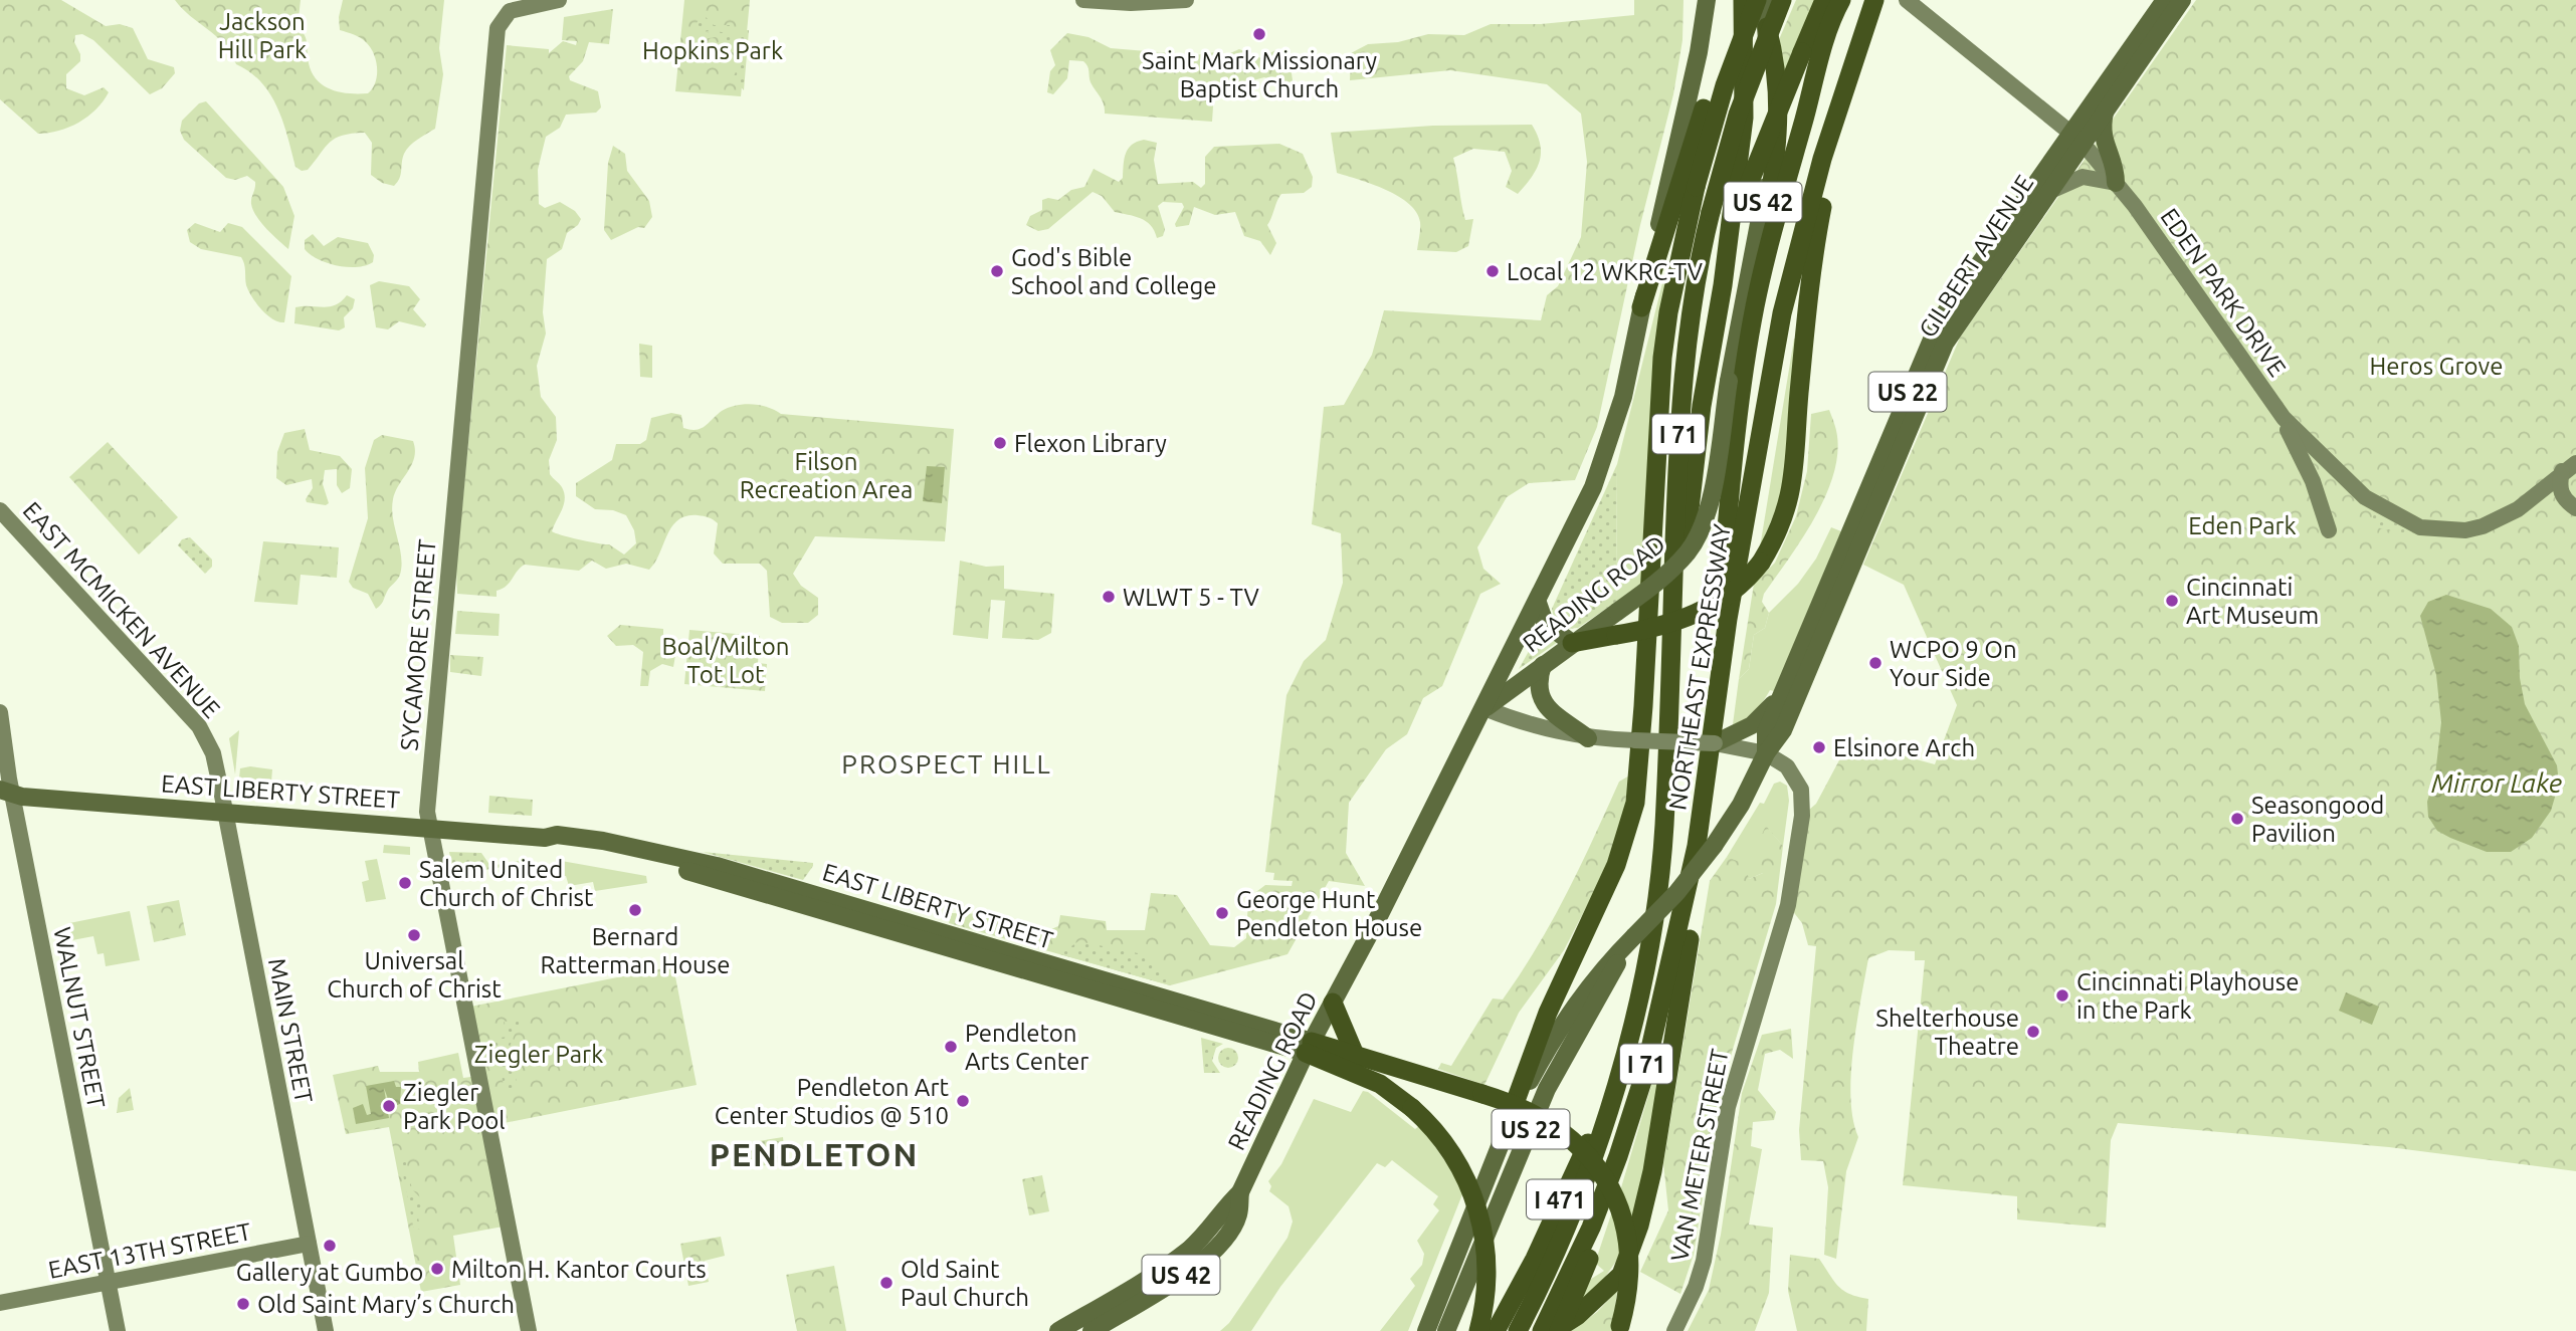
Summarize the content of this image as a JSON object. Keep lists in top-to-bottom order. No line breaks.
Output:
{"streets":{"highway":["I 71","NORTHEAST EXPRESSWAY","I 471"],"main road":["US 42","GILBERT AVENUE","US 22","READING ROAD","EAST LIBERTY STREET"],"street":["EDEN PARK DRIVE","EAST MCMICKEN AVENUE","SYCAMORE STREET","WALNUT STREET","MAIN STREET","VAN METER STREET","EAST 13TH STREET"]},"crossings":[["GILBERT AVENUE","EDEN PARK DRIVE"],["GILBERT AVENUE","NORTHEAST EXPRESSWAY"],["GILBERT AVENUE","VAN METER STREET"],["READING ROAD","EAST LIBERTY STREET"],["EAST MCMICKEN AVENUE","MAIN STREET"],["SYCAMORE STREET","EAST LIBERTY STREET"],["NORTHEAST EXPRESSWAY","I 471"],["EAST LIBERTY STREET","WALNUT STREET"],["EAST LIBERTY STREET","MAIN STREET"],["WALNUT STREET","EAST 13TH STREET"],["MAIN STREET","EAST 13TH STREET"]],"districts":["PROSPECT HILL","PENDLETON"],"water":["Mirror Lake"],"parks":["Jackson Hill Park","Hopkins Park","Heros Grove","Filson Recreation Area","Eden Park","Boal/Milton Tot Lot","Ziegler Park"],"places":["Saint Mark Missionary Baptist Church","God's Bible School and College","Local 12 WKRC-TV","Flexon Library","WLWT 5 - TV","Cincinnati Art Museum","WCPO 9 On Your Side","Elsinore Arch","Seasongood Pavilion","Salem United Church of Christ","Bernard Ratterman House","George Hunt Pendleton House","Universal Church of Christ","Cincinnati Playhouse in the Park","Shelterhouse Theatre","Pendleton Arts Center","Pendleton Art Center Studios @ 510","Ziegler Park Pool","Gallery at Gumbo","Milton H. Kantor Courts","Old Saint Paul Church","Old Saint Mary’s Church"]}
